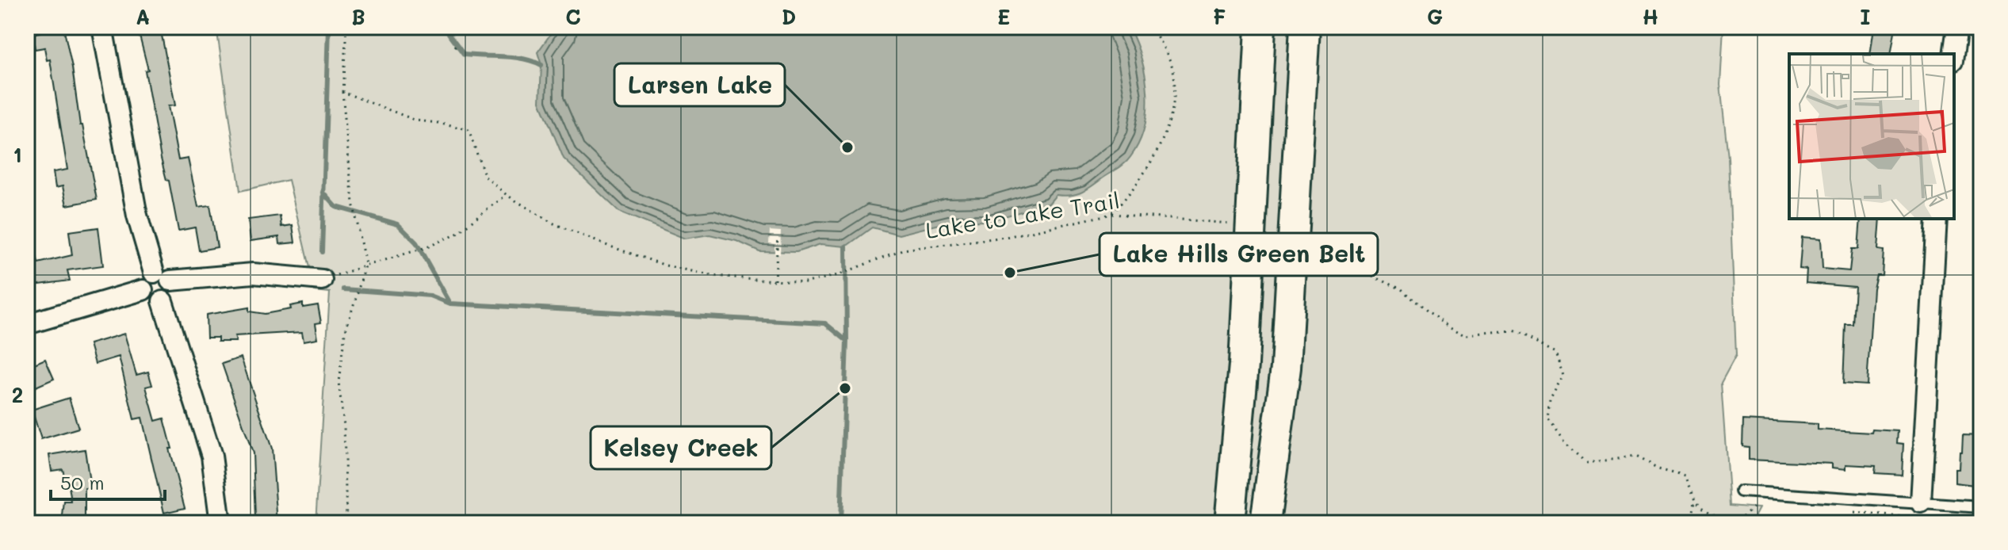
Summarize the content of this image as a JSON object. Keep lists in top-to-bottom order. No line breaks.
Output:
{"streets":{"path":["Lake to Lake Trail"]},"places":["Larsen Lake","Lake Hills Green Belt","Kelsey Creek"],"scale_bar":"50 m","grid":{"columns":["A","B","C","D","E","F","G","H","I"],"rows":["1","2"]}}
